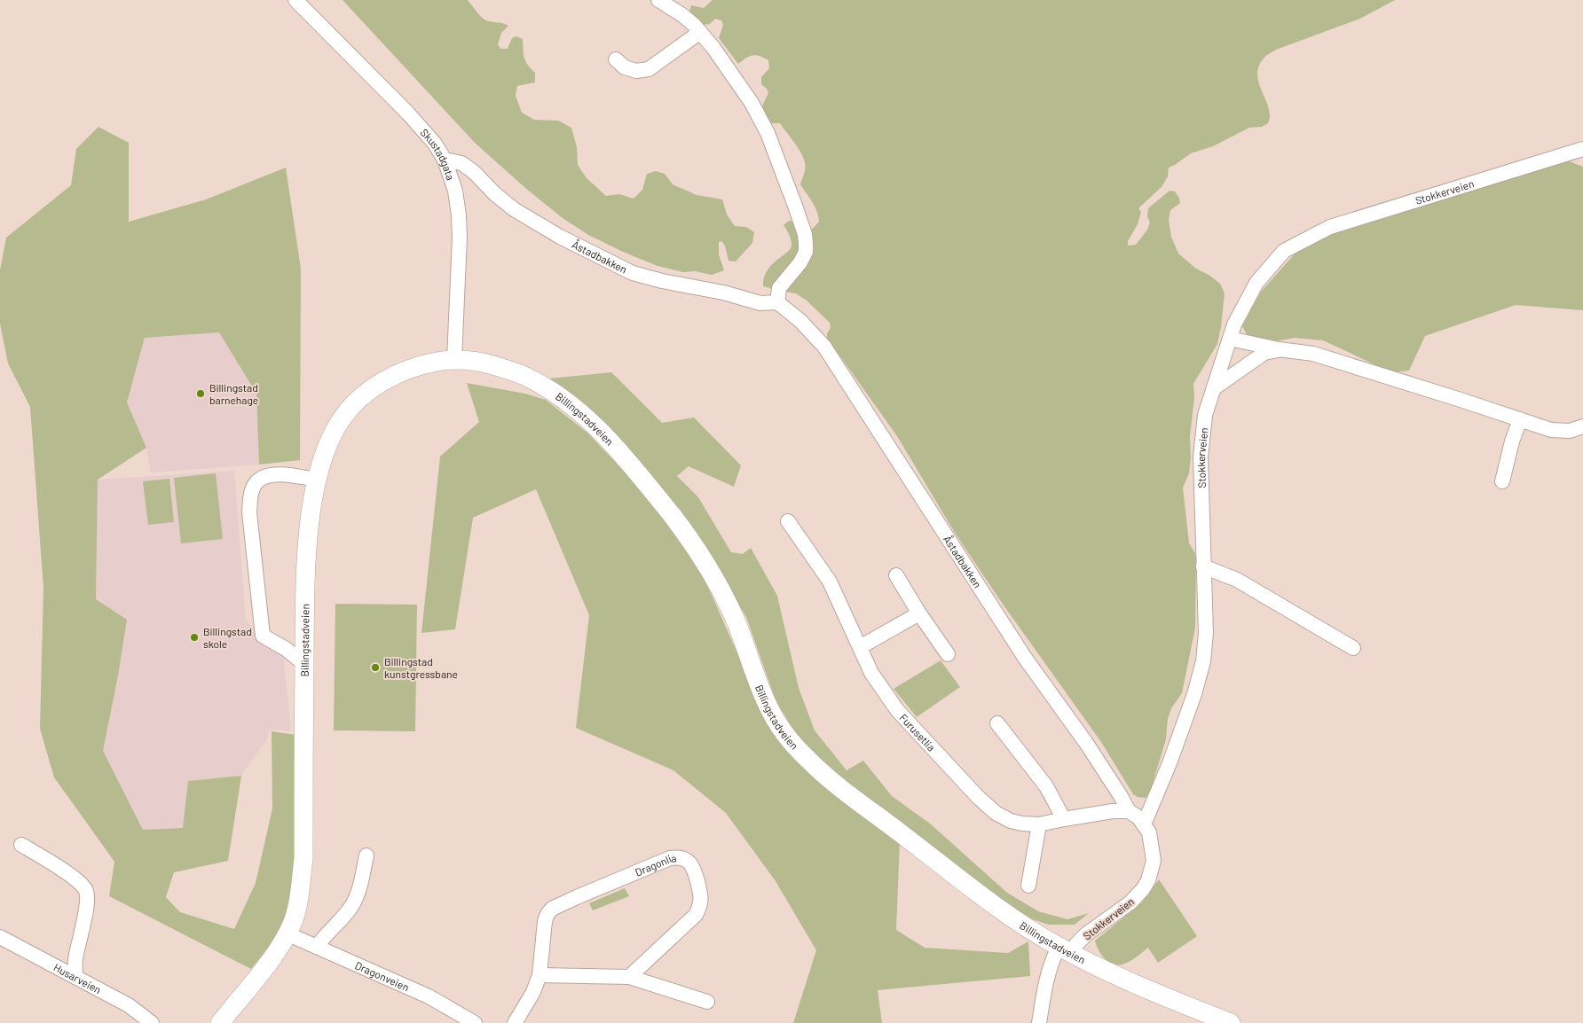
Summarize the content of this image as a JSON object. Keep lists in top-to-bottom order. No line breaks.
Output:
{"streets":{"main road":["Billingstadveien"],"street":["Skustadgata","Stokkerveien","Åstadbakken","Furusetlia","Dragonlia","Dragonveien","Husarveien"]},"crossings":[["Skustadgata","Åstadbakken"],["Skustadgata","Billingstadveien"],["Stokkerveien","Åstadbakken"],["Stokkerveien","Billingstadveien"],["Åstadbakken","Furusetlia"],["Billingstadveien","Dragonveien"]],"places":["Billingstad barnehage","Billingstad skole","Billingstad kunstgressbane"]}
